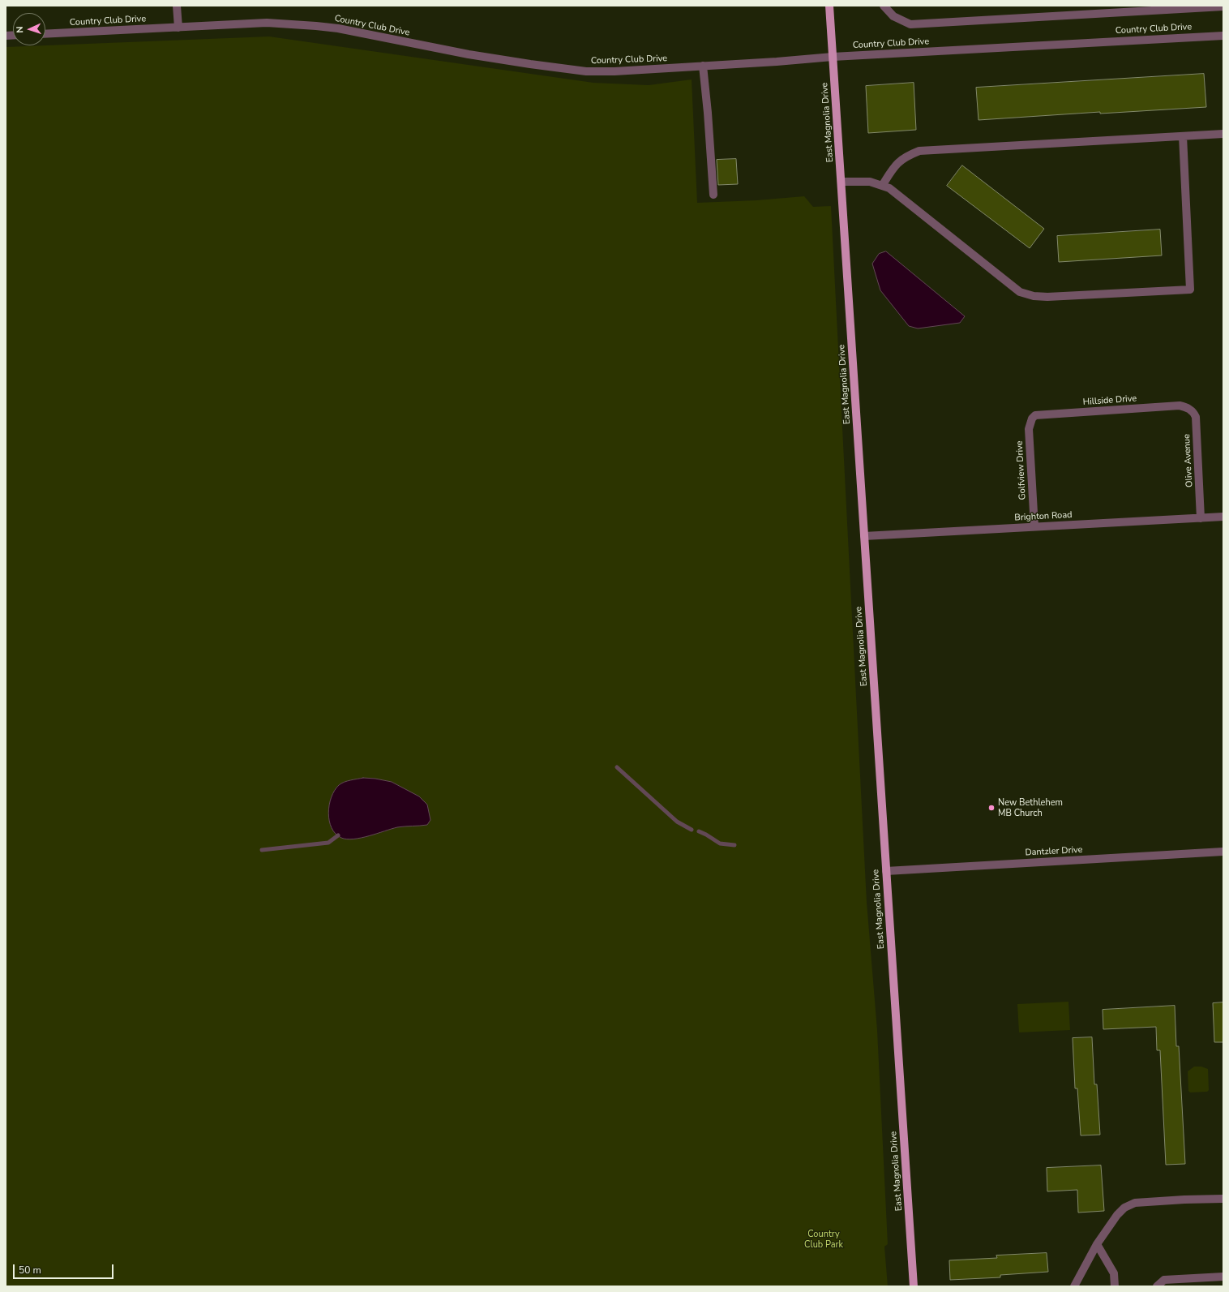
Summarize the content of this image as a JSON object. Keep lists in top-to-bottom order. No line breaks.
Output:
{"streets":{"main road":["East Magnolia Drive"],"street":["Country Club Drive","Hillside Drive","Olive Avenue","Golfview Drive","Brighton Road","Dantzler Drive"]},"crossings":[["Country Club Drive","East Magnolia Drive"],["East Magnolia Drive","Brighton Road"],["East Magnolia Drive","Dantzler Drive"],["Hillside Drive","Olive Avenue"],["Hillside Drive","Golfview Drive"],["Olive Avenue","Brighton Road"],["Golfview Drive","Brighton Road"]],"parks":["Country Club Park"],"places":["New Bethlehem MB Church"],"scale_bar":"50 m","north":"left"}
